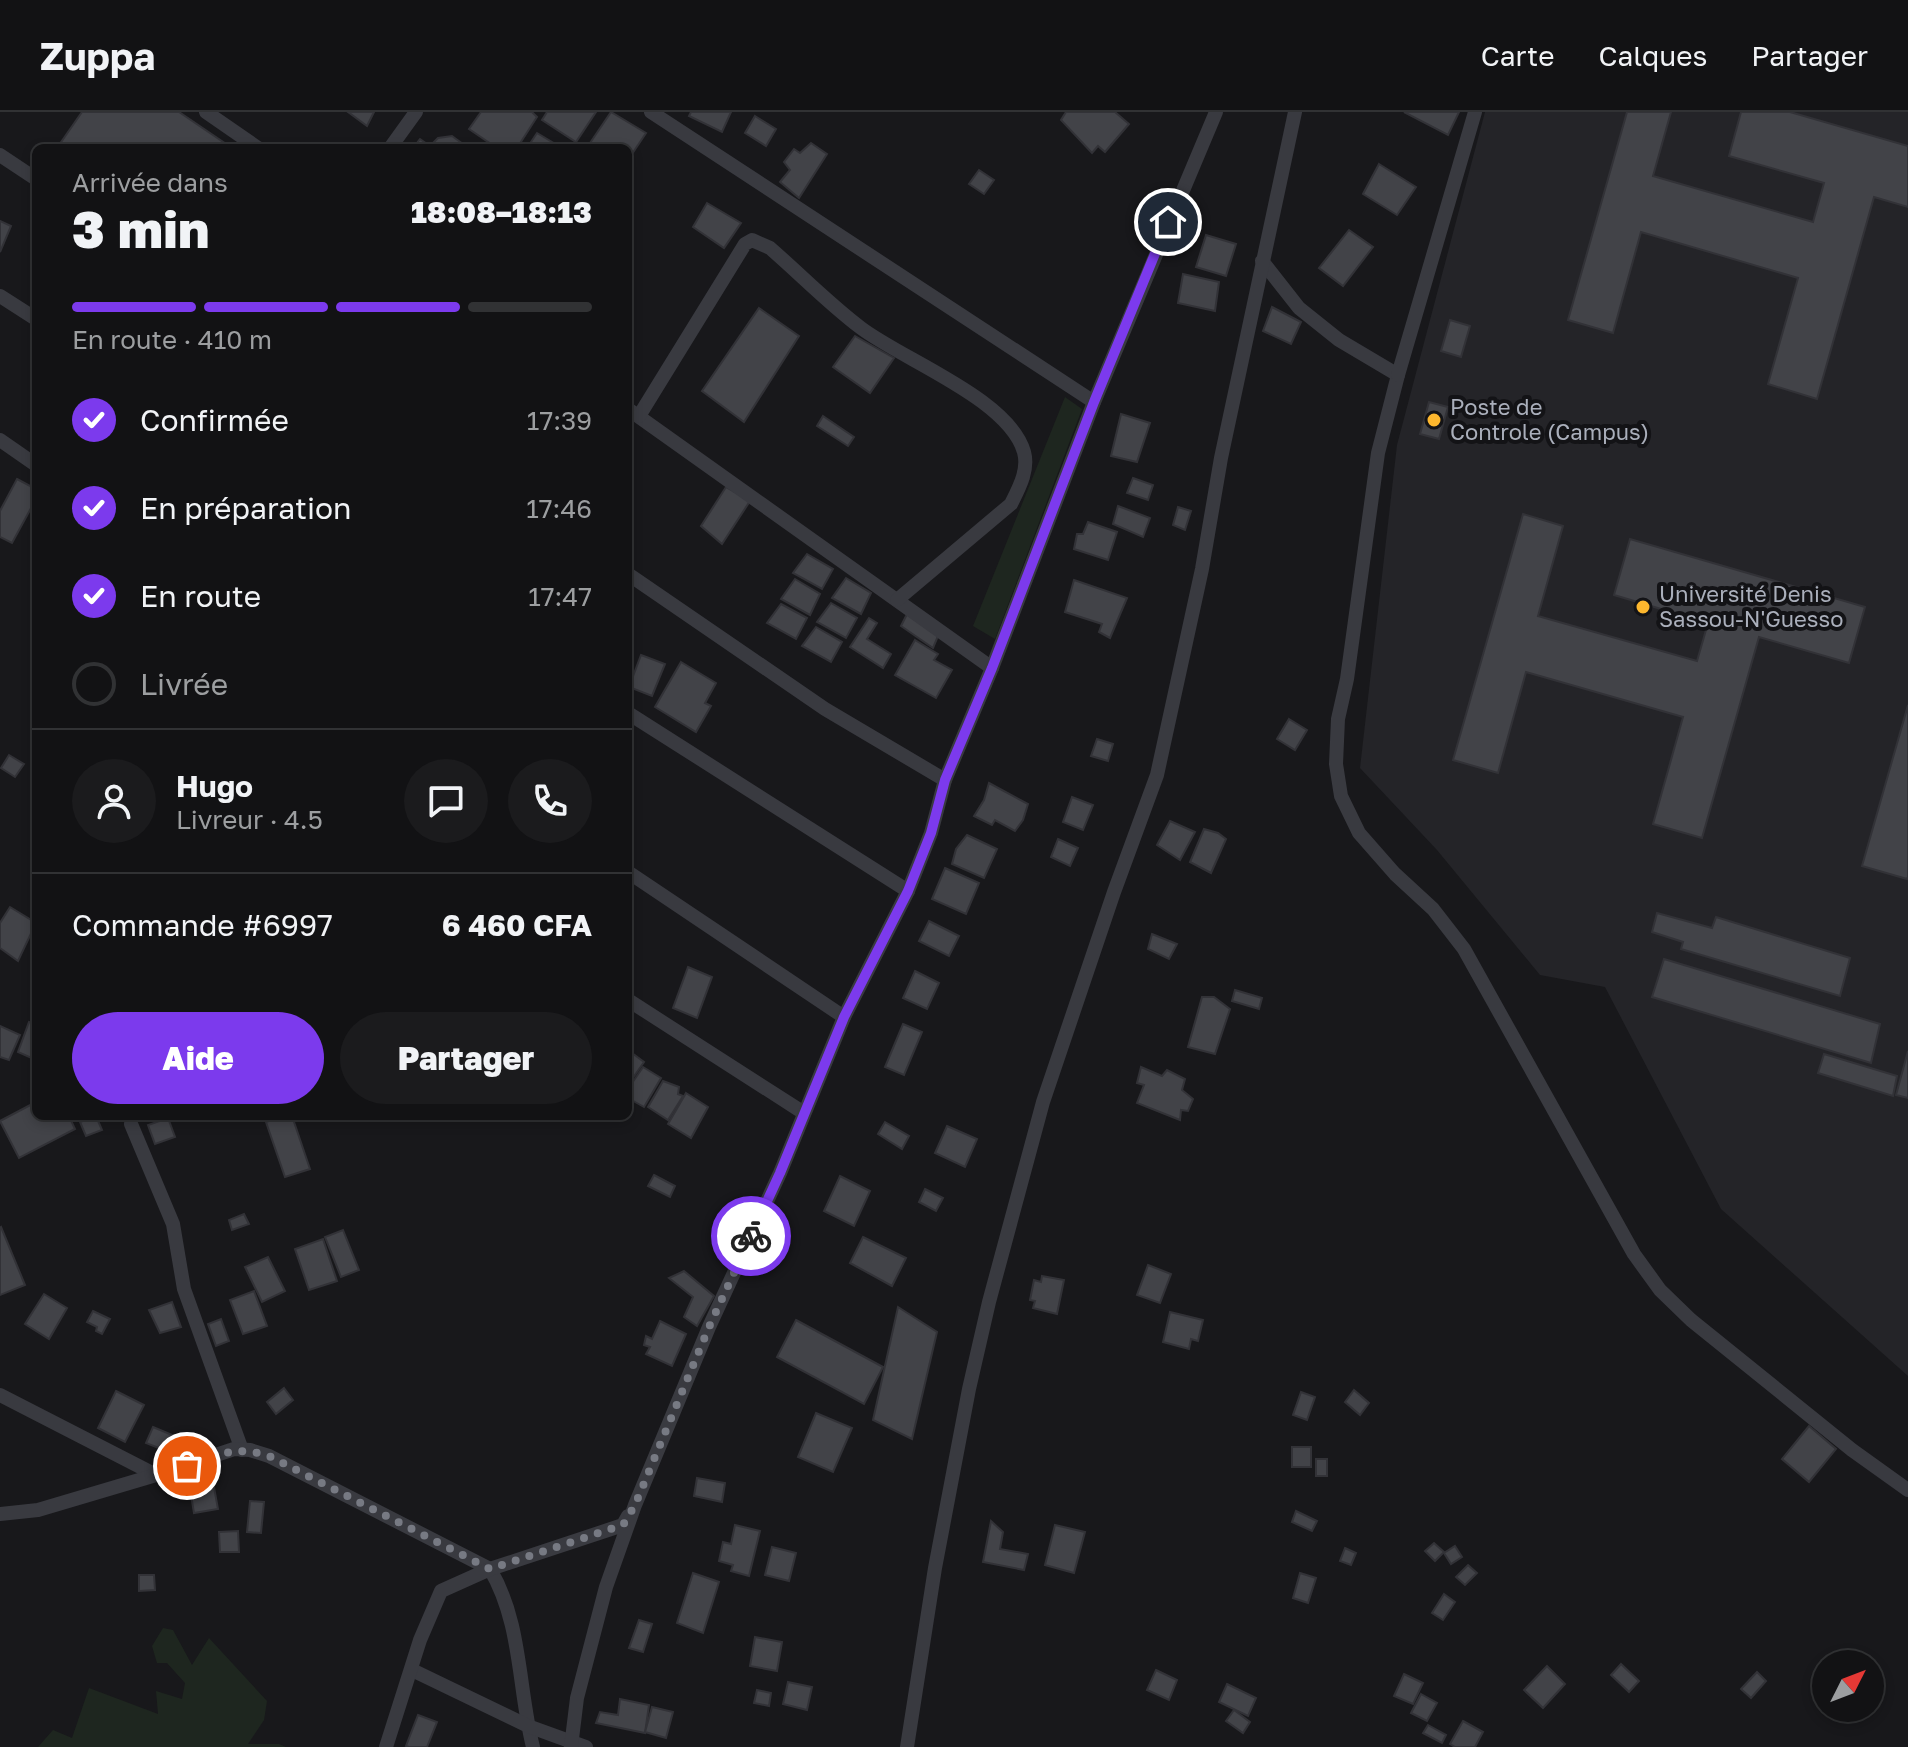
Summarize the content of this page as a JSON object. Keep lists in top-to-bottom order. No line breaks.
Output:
{"places":["Poste de Controle (Campus)","Université Denis Sassou-N'Guesso"],"north":"top right","page":{"header":"Zuppa","nav":["Carte","Calques","Partager"],"heading":["3 min","Arrivée dans","18:08–18:13"],"panel":["Hugo","Livreur · 4.5","Commande #6997","6 460 CFA"],"bar":"En route · 410 m","list":[["Confirmée","17:39"],["En préparation","17:46"],["En route","17:47"],"Livrée"],"buttons":["Aide","Partager"]}}
